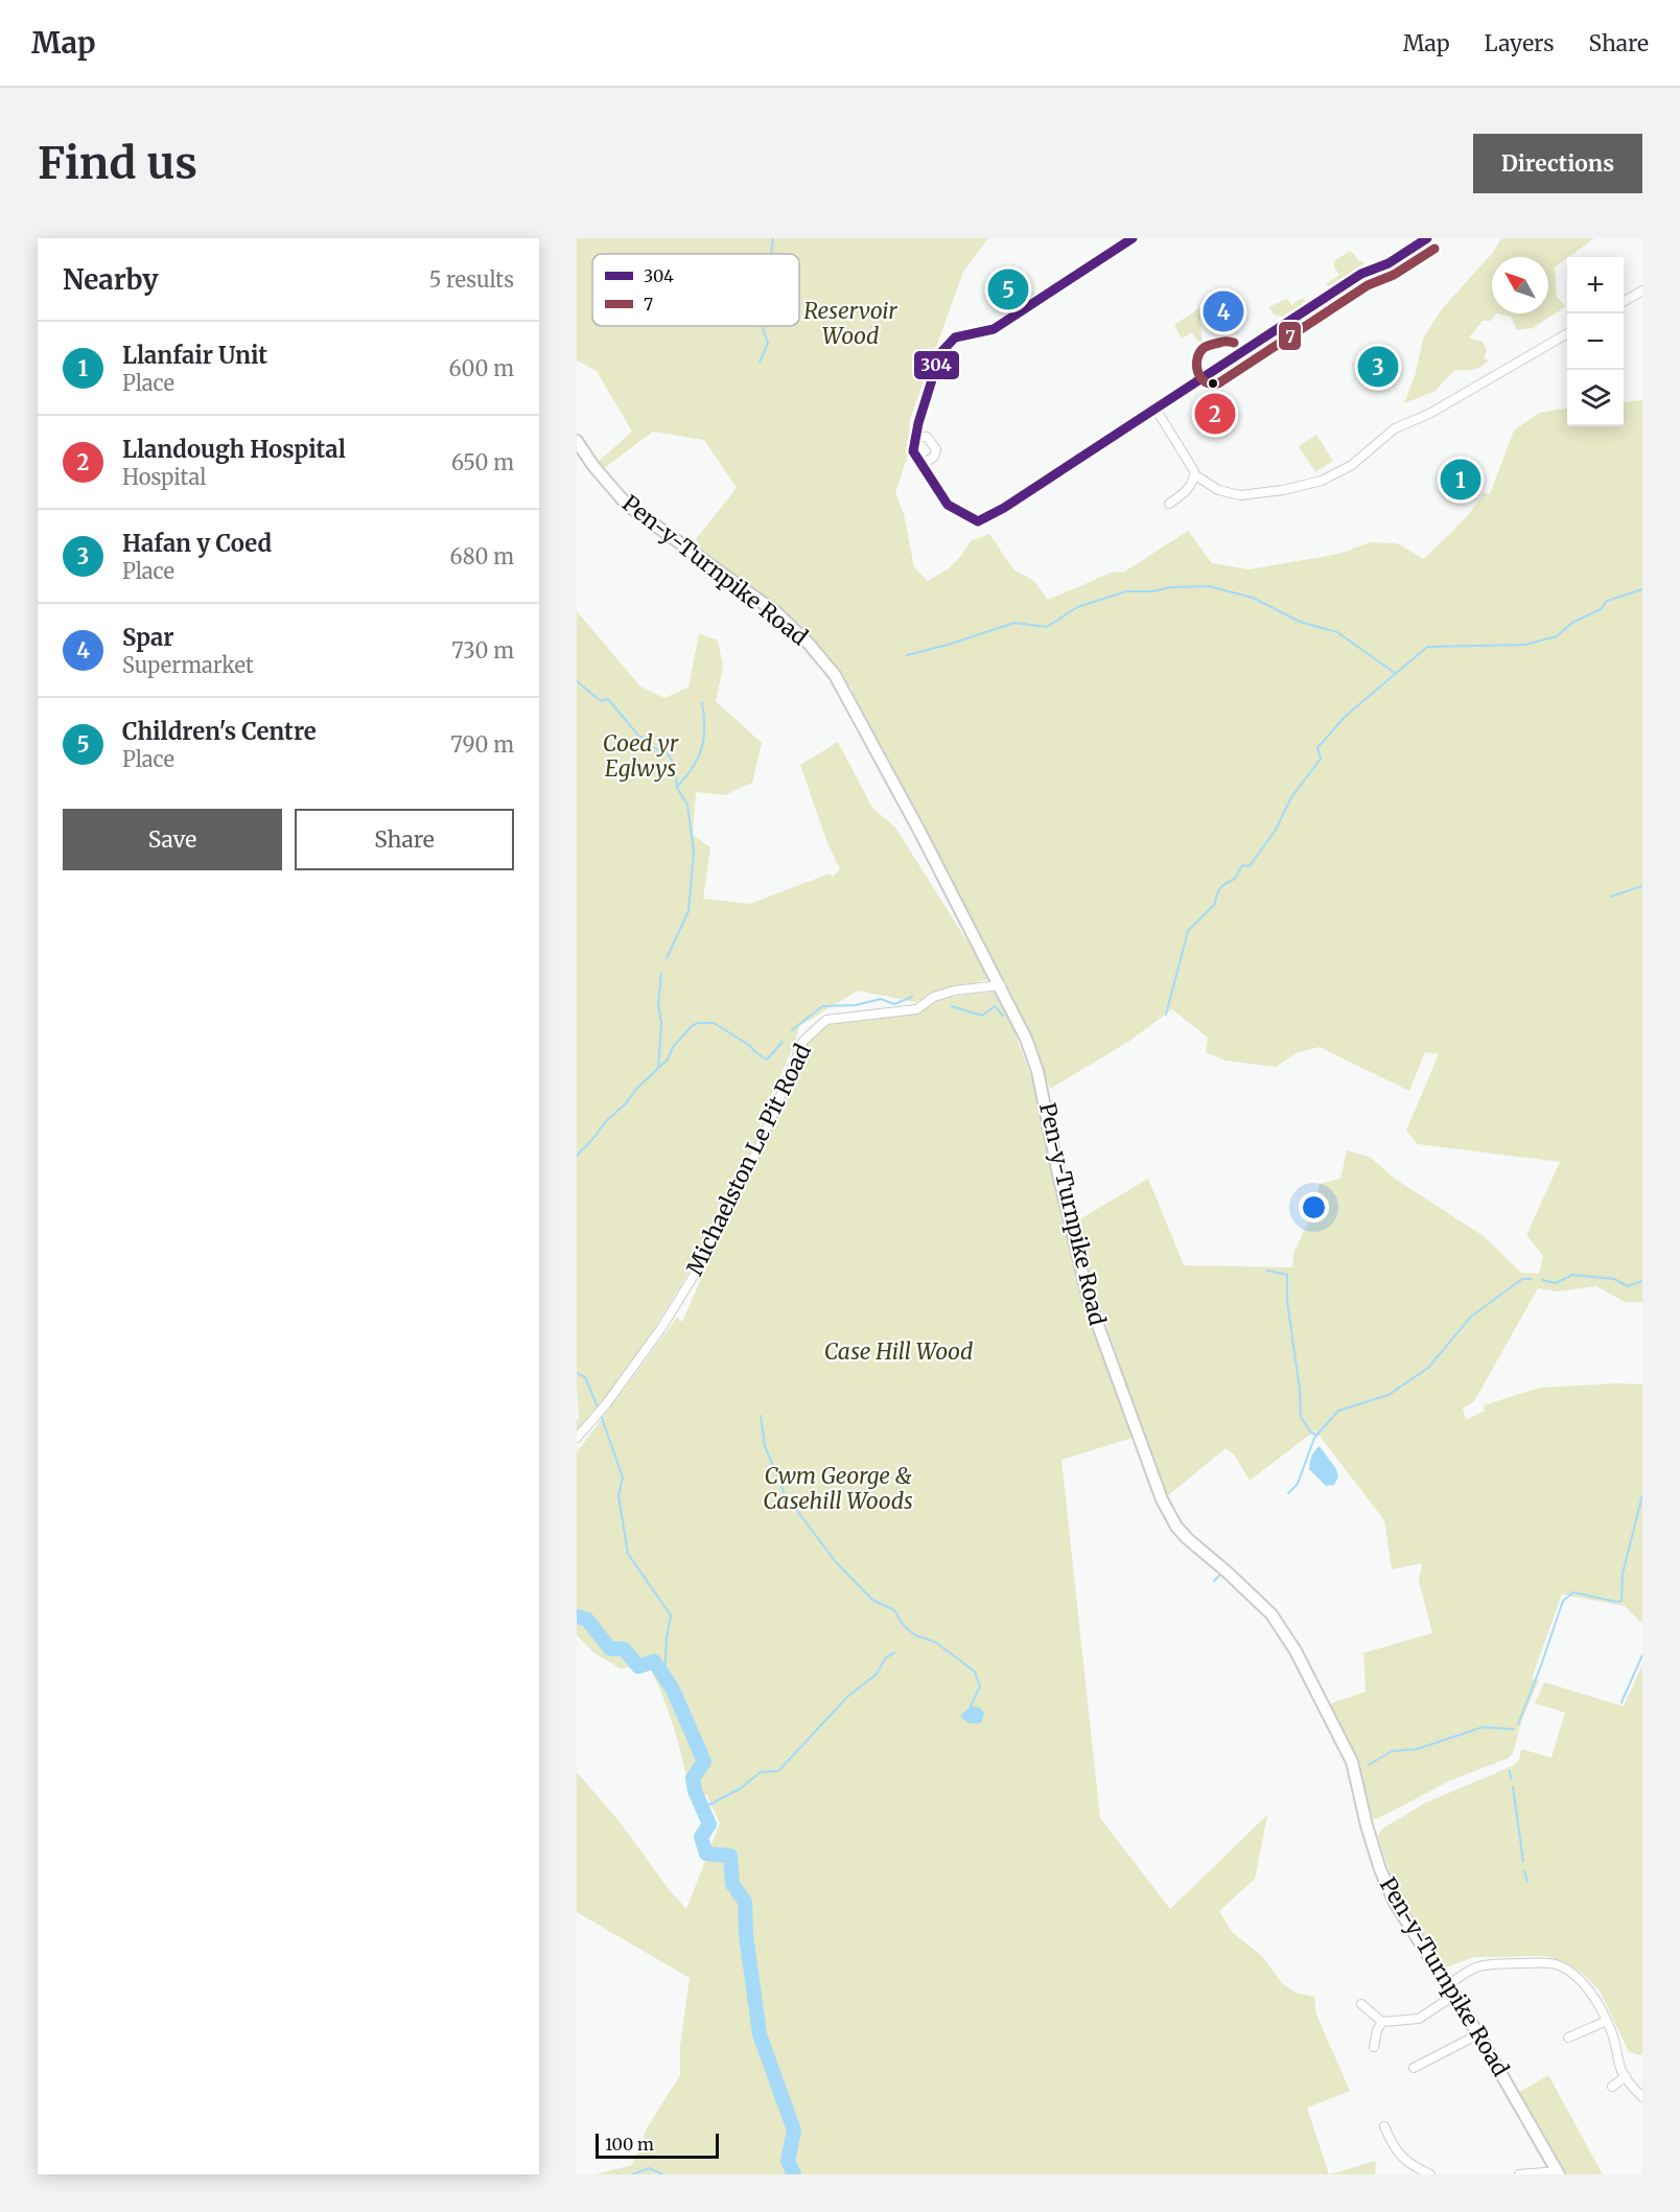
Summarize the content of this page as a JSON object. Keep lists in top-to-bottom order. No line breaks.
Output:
{"streets":{"street":["Pen-y-Turnpike Road","Michaelston Le Pit Road"]},"crossings":[["Pen-y-Turnpike Road","Michaelston Le Pit Road"]],"parks":["Reservoir Wood","Coed yr Eglwys","Case Hill Wood","Cwm George & Casehill Woods"],"lines":["transit line 304","transit line 7"],"legend":["304","7"],"scale_bar":"100 m","north":"top left","page":{"header":"Map","nav":["Map","Layers","Share"],"buttons":["Directions",["Save","Share"]],"title":"Find us","heading":["Nearby","5 results"],"map_buttons":["+","−"],"pins":["5","4","3","2","1"],"list":[{"mark":"1","name":"Llanfair Unit","note":"Place","value":"600 m"},{"mark":"2","name":"Llandough Hospital","note":"Hospital","value":"650 m"},{"mark":"3","name":"Hafan y Coed","note":"Place","value":"680 m"},{"mark":"4","name":"Spar","note":"Supermarket","value":"730 m"},{"mark":"5","name":"Children's Centre","note":"Place","value":"790 m"}],"scale":"100 m"}}
